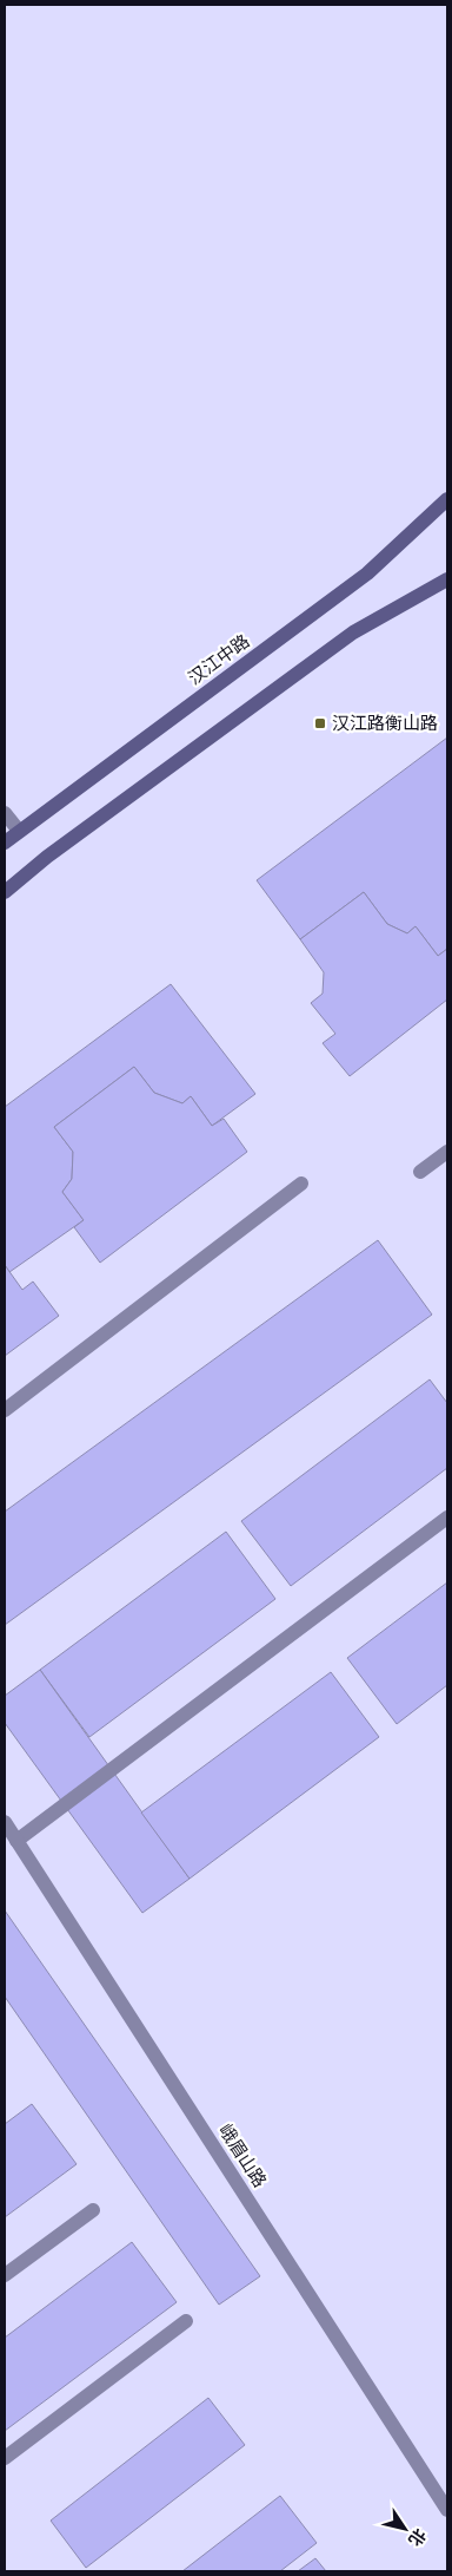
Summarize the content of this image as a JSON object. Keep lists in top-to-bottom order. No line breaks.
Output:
{"streets":{"main road":["汉江中路"],"street":["峨眉山路"]},"places":{"transit":["汉江路衡山路"]},"north":"bottom right"}
